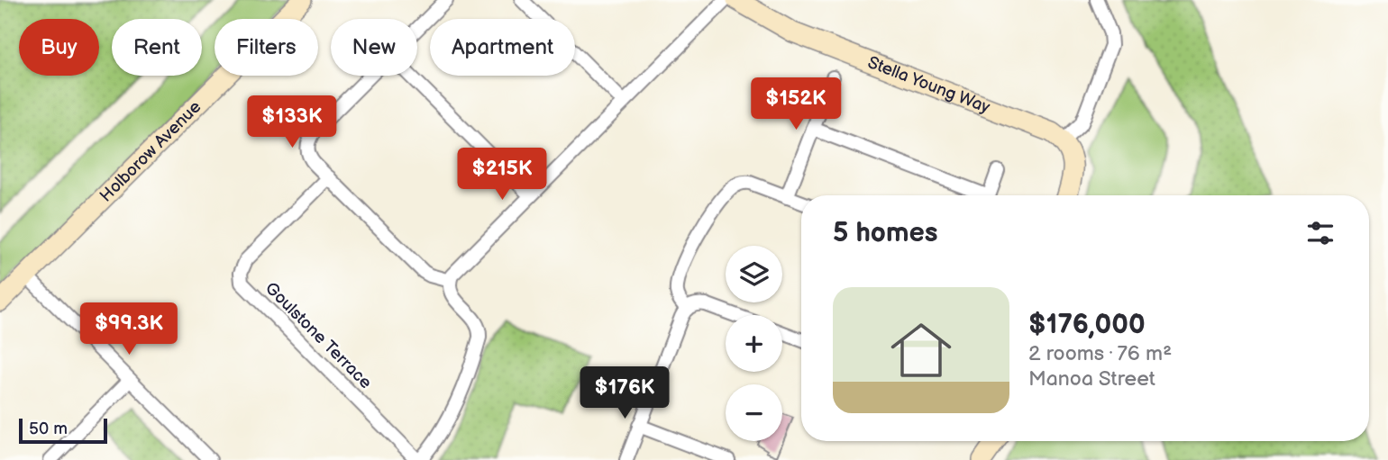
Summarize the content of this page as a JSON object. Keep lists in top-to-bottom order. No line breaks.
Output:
{"streets":{"street":["Stella Young Way","Holborow Avenue","Goulstone Terrace"]},"scale_bar":"50 m","page":{"chip":["Buy","Rent","Filters","New","Apartment"],"price":["$152K","$133K","$215K","$99.3K","$176K"],"heading":"5 homes","map_buttons":["+","−"],"list":[{"name":"$176,000","note":"2 rooms · 76 m² · Manoa Street"}],"scale":"50 m"}}
